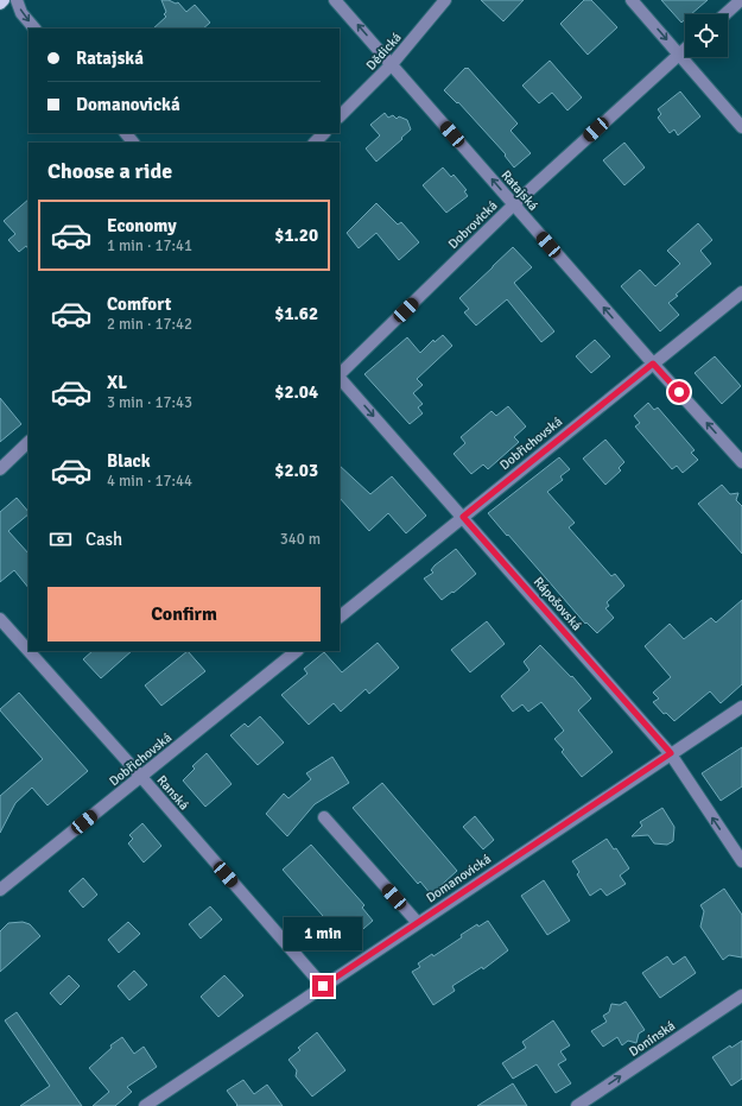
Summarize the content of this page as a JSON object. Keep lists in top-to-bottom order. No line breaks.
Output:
{"streets":{"street":["Dědická","Ratajská","Dobrovická","Dobřichovská","Rápošovská","Ranská","Domanovická","Donínská"]},"crossings":[["Dědická","Ratajská"],["Ratajská","Dobrovická"],["Ratajská","Dobřichovská"],["Dobřichovská","Rápošovská"],["Dobřichovská","Ranská"],["Rápošovská","Domanovická"],["Ranská","Domanovická"]],"one_way":["Ratajská","Donínská"],"page":{"banner":["Ratajská","Domanovická"],"heading":"Choose a ride","list":[{"name":"Economy","note":"1 min · 17:41","value":"$1.20"},{"name":"Comfort","note":"2 min · 17:42","value":"$1.62"},{"name":"XL","note":"3 min · 17:43","value":"$2.04"},{"name":"Black","note":"4 min · 17:44","value":"$2.03"}],"pay":["Cash","340 m"],"buttons":"Confirm","bubble":"1 min"}}
